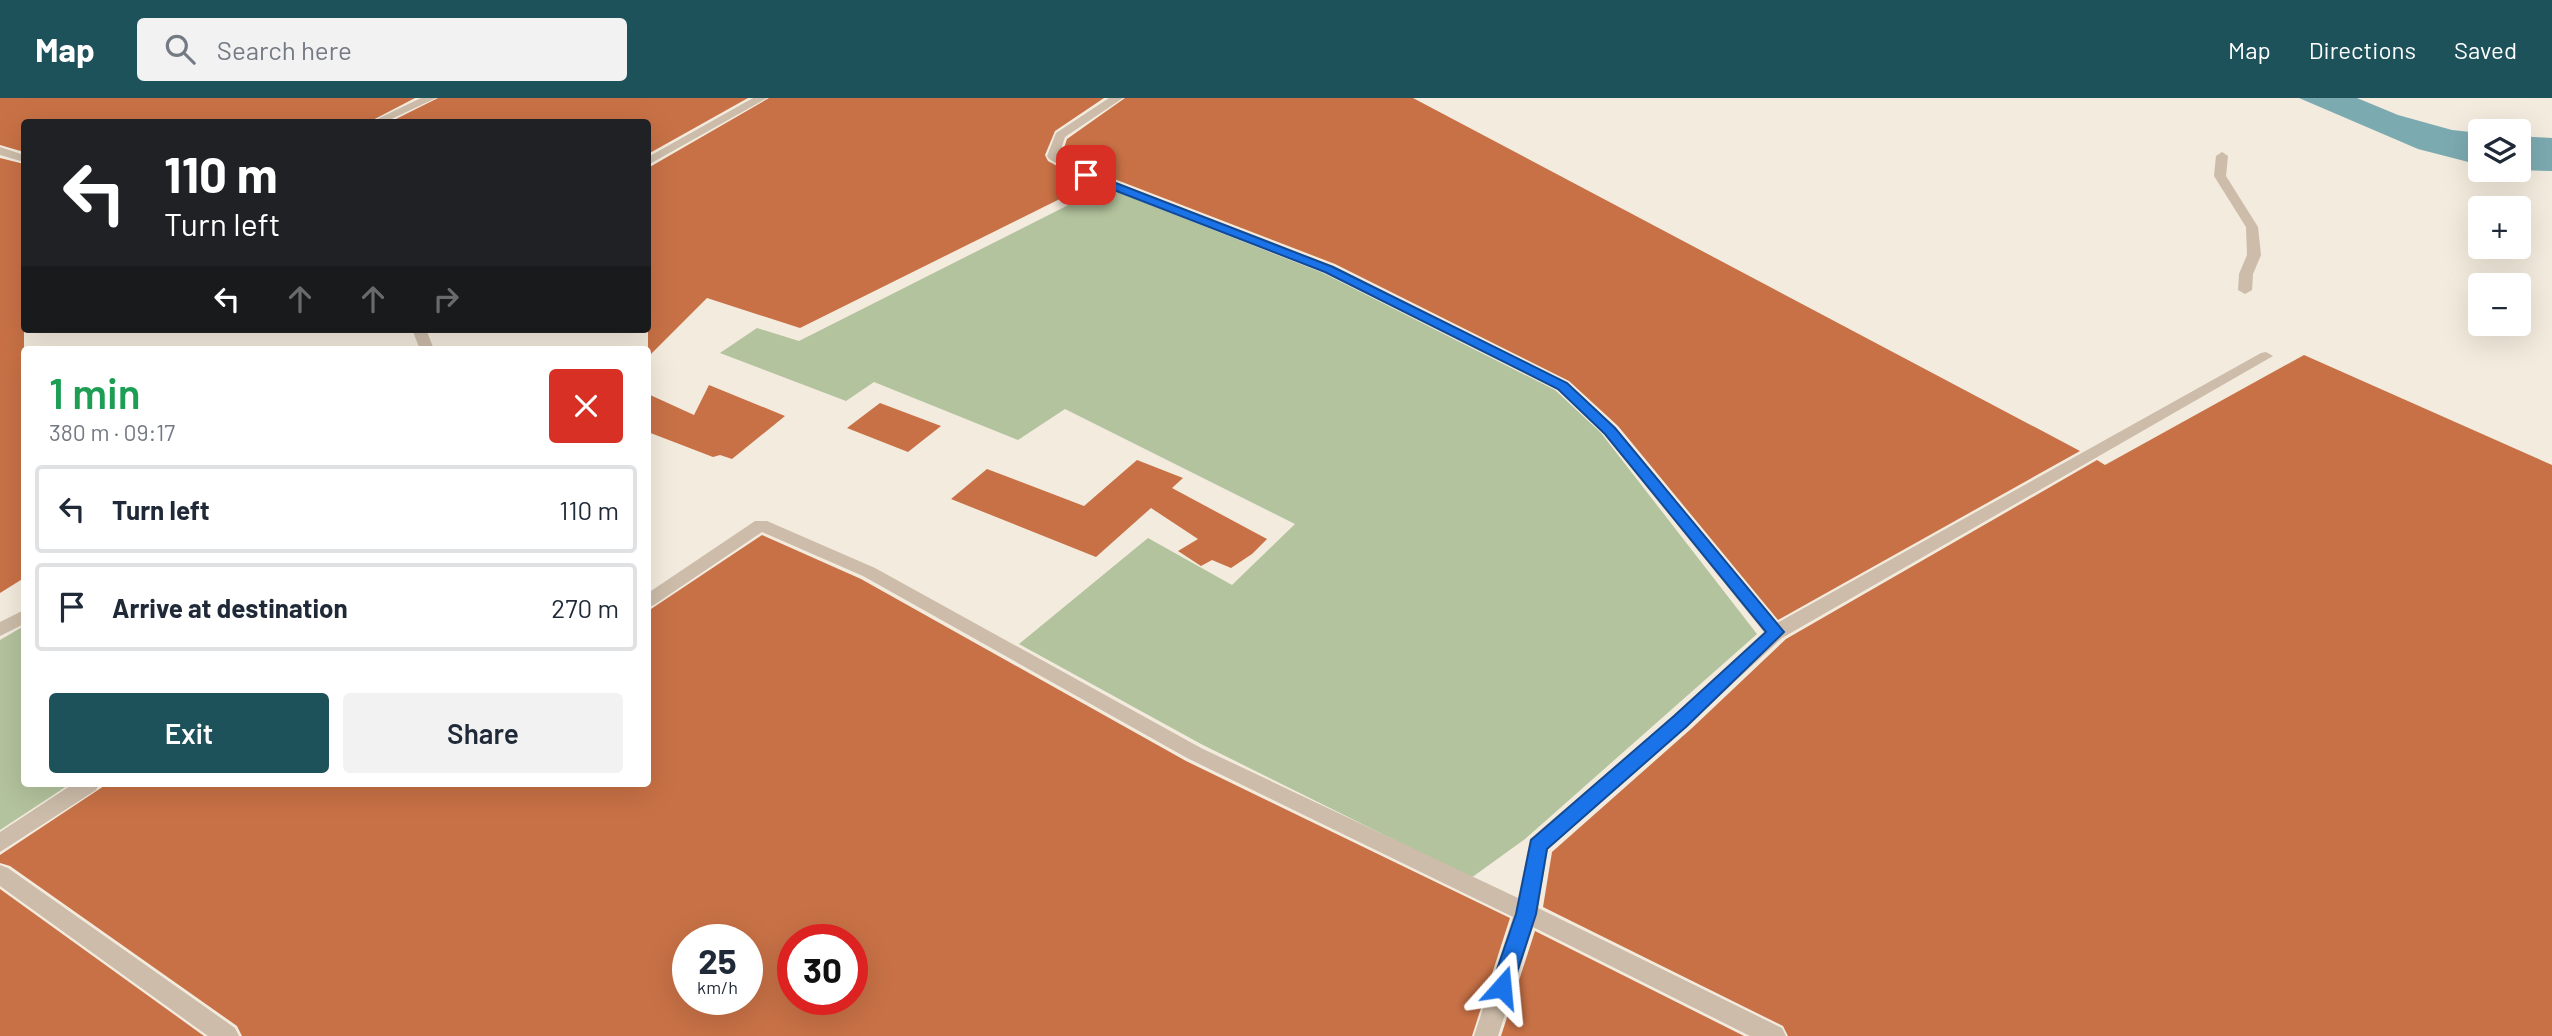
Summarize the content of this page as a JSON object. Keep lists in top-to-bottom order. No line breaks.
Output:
{"page":{"header":"Map","search":"Search here","nav":["Map","Directions","Saved"],"map_buttons":["+","−"],"turn":["110 m","Turn left"],"heading":["1 min","380 m · 09:17"],"list":[{"name":"Turn left","value":"110 m"},{"name":"Arrive at destination","value":"270 m"}],"buttons":["Exit","Share"],"speed":"25 km/h","limit":"30"}}
